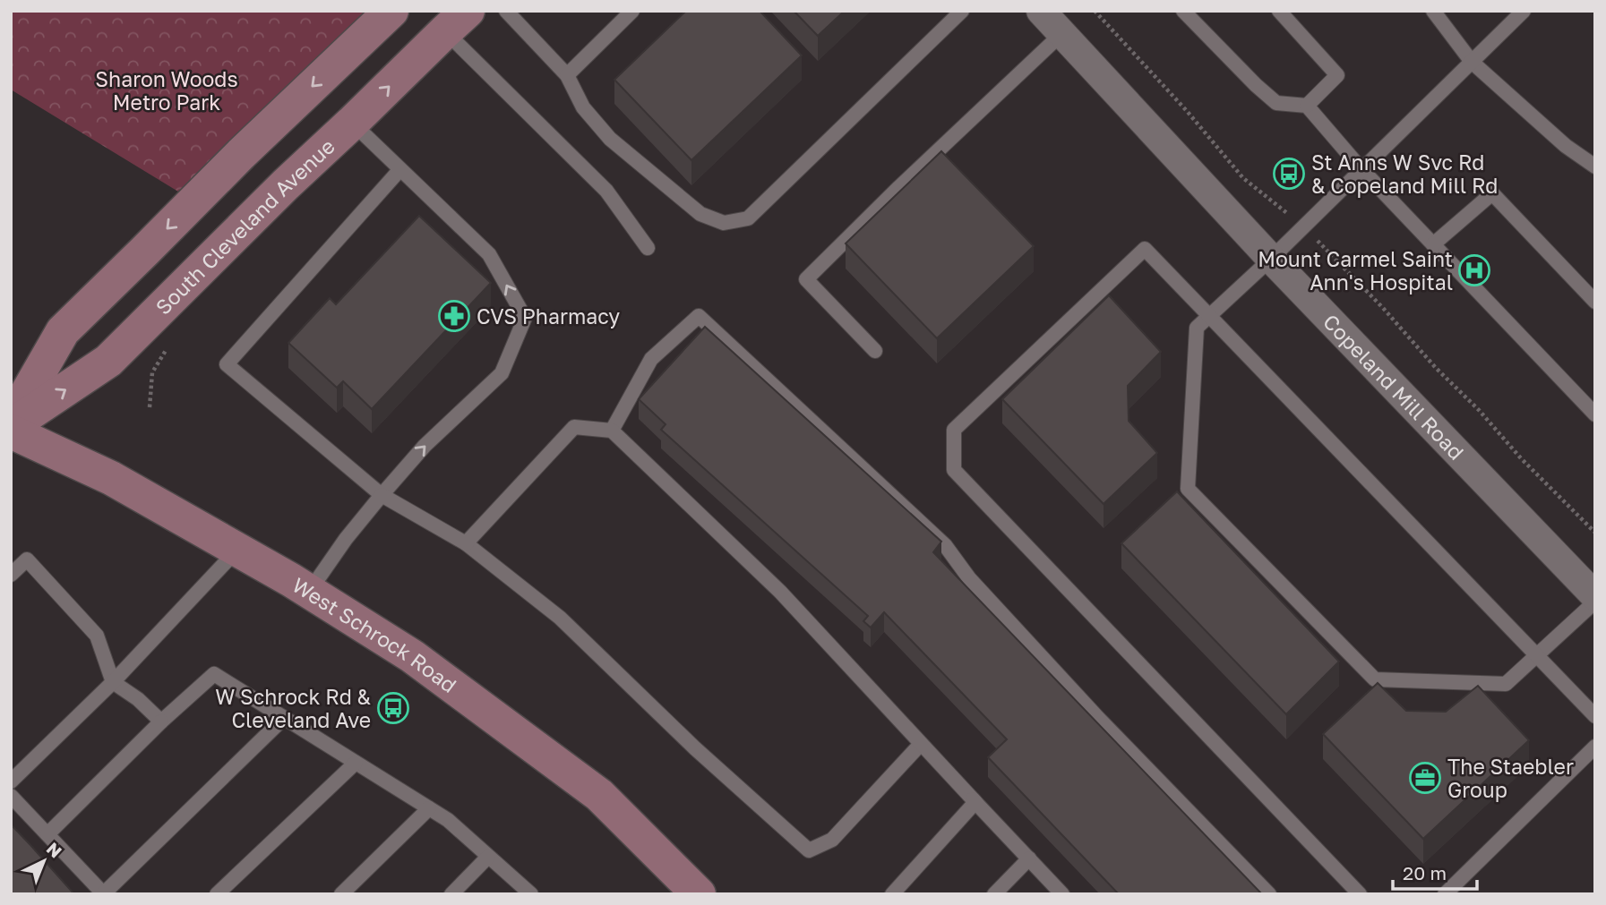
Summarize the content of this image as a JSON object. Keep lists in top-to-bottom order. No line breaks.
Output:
{"streets":{"main road":["South Cleveland Avenue","West Schrock Road"],"street":["Copeland Mill Road"]},"parks":["Sharon Woods Metro Park"],"places":{"bus stop":["St Anns W Svc Rd & Copeland Mill Rd","W Schrock Rd & Cleveland Ave"],"hospital":["Mount Carmel Saint Ann's Hospital"],"pharmacy":["CVS Pharmacy"],"office":["The Staebler Group"]},"scale_bar":"20 m","north":"top right"}
